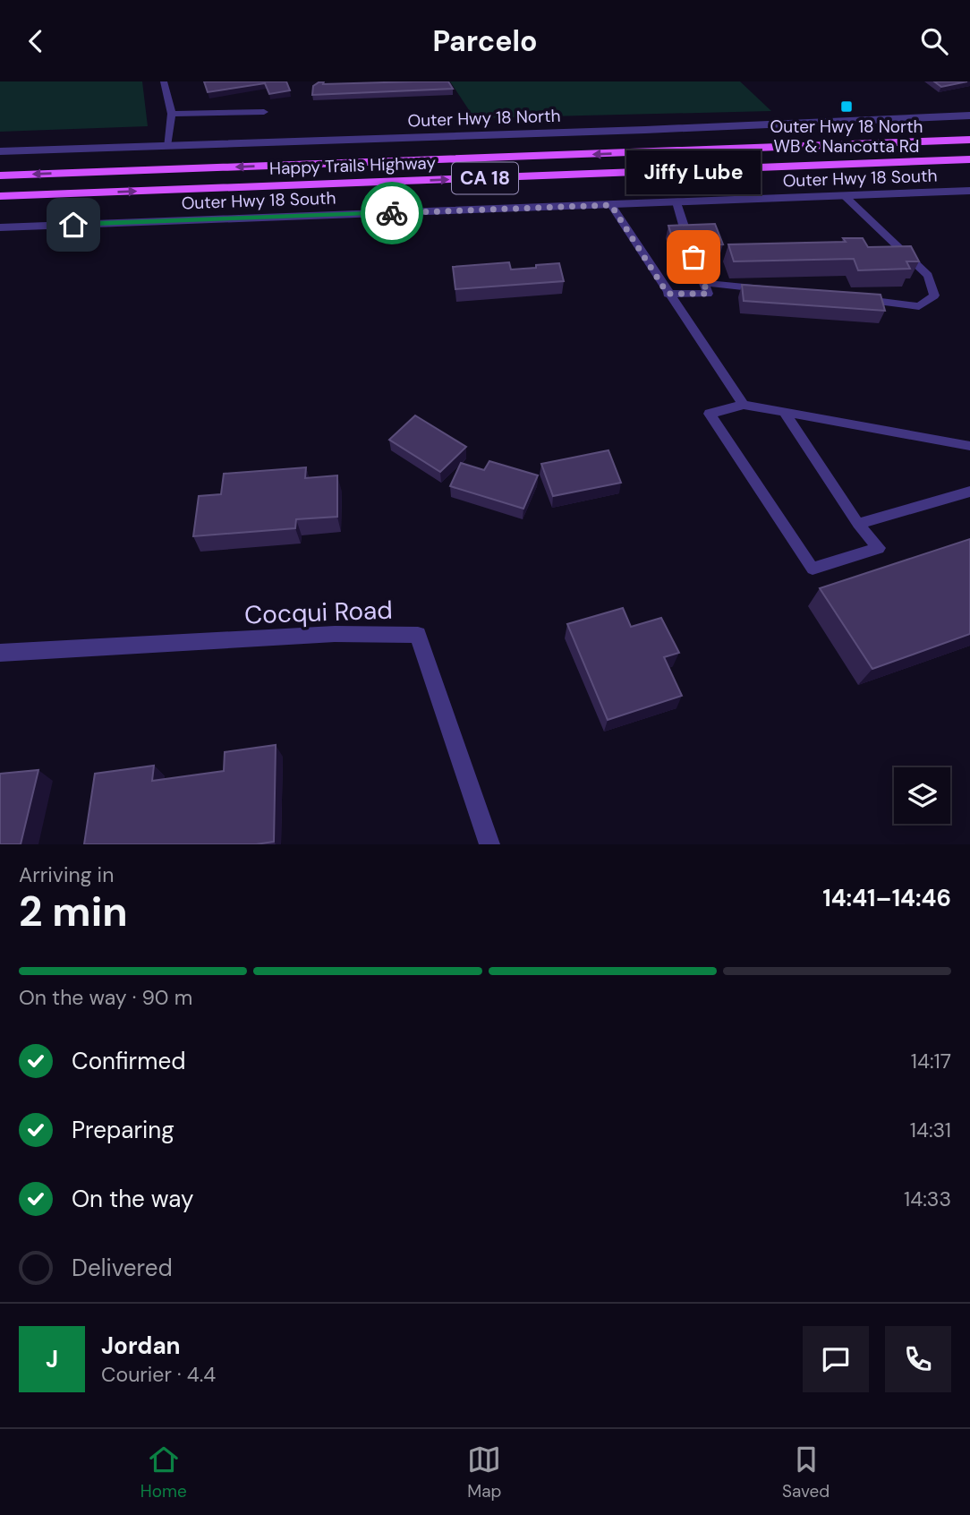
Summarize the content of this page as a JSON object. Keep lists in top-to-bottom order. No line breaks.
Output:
{"streets":{"main road":["Happy Trails Highway","CA 18"],"street":["Outer Hwy 18 North","Outer Hwy 18 South","Cocqui Road"]},"places":{"transit":["Outer Hwy 18 North WB & Nancotta Rd"],"other":["Jiffy Lube"]},"page":{"header":"Parcelo","bubble":"Jiffy Lube","heading":["2 min","Arriving in","14:41–14:46"],"panel":["Jordan","Courier · 4.4"],"bar":"On the way · 90 m","list":[["Confirmed","14:17"],["Preparing","14:31"],["On the way","14:33"],"Delivered"],"round":"J","tabs":["Home","Map","Saved"]}}
